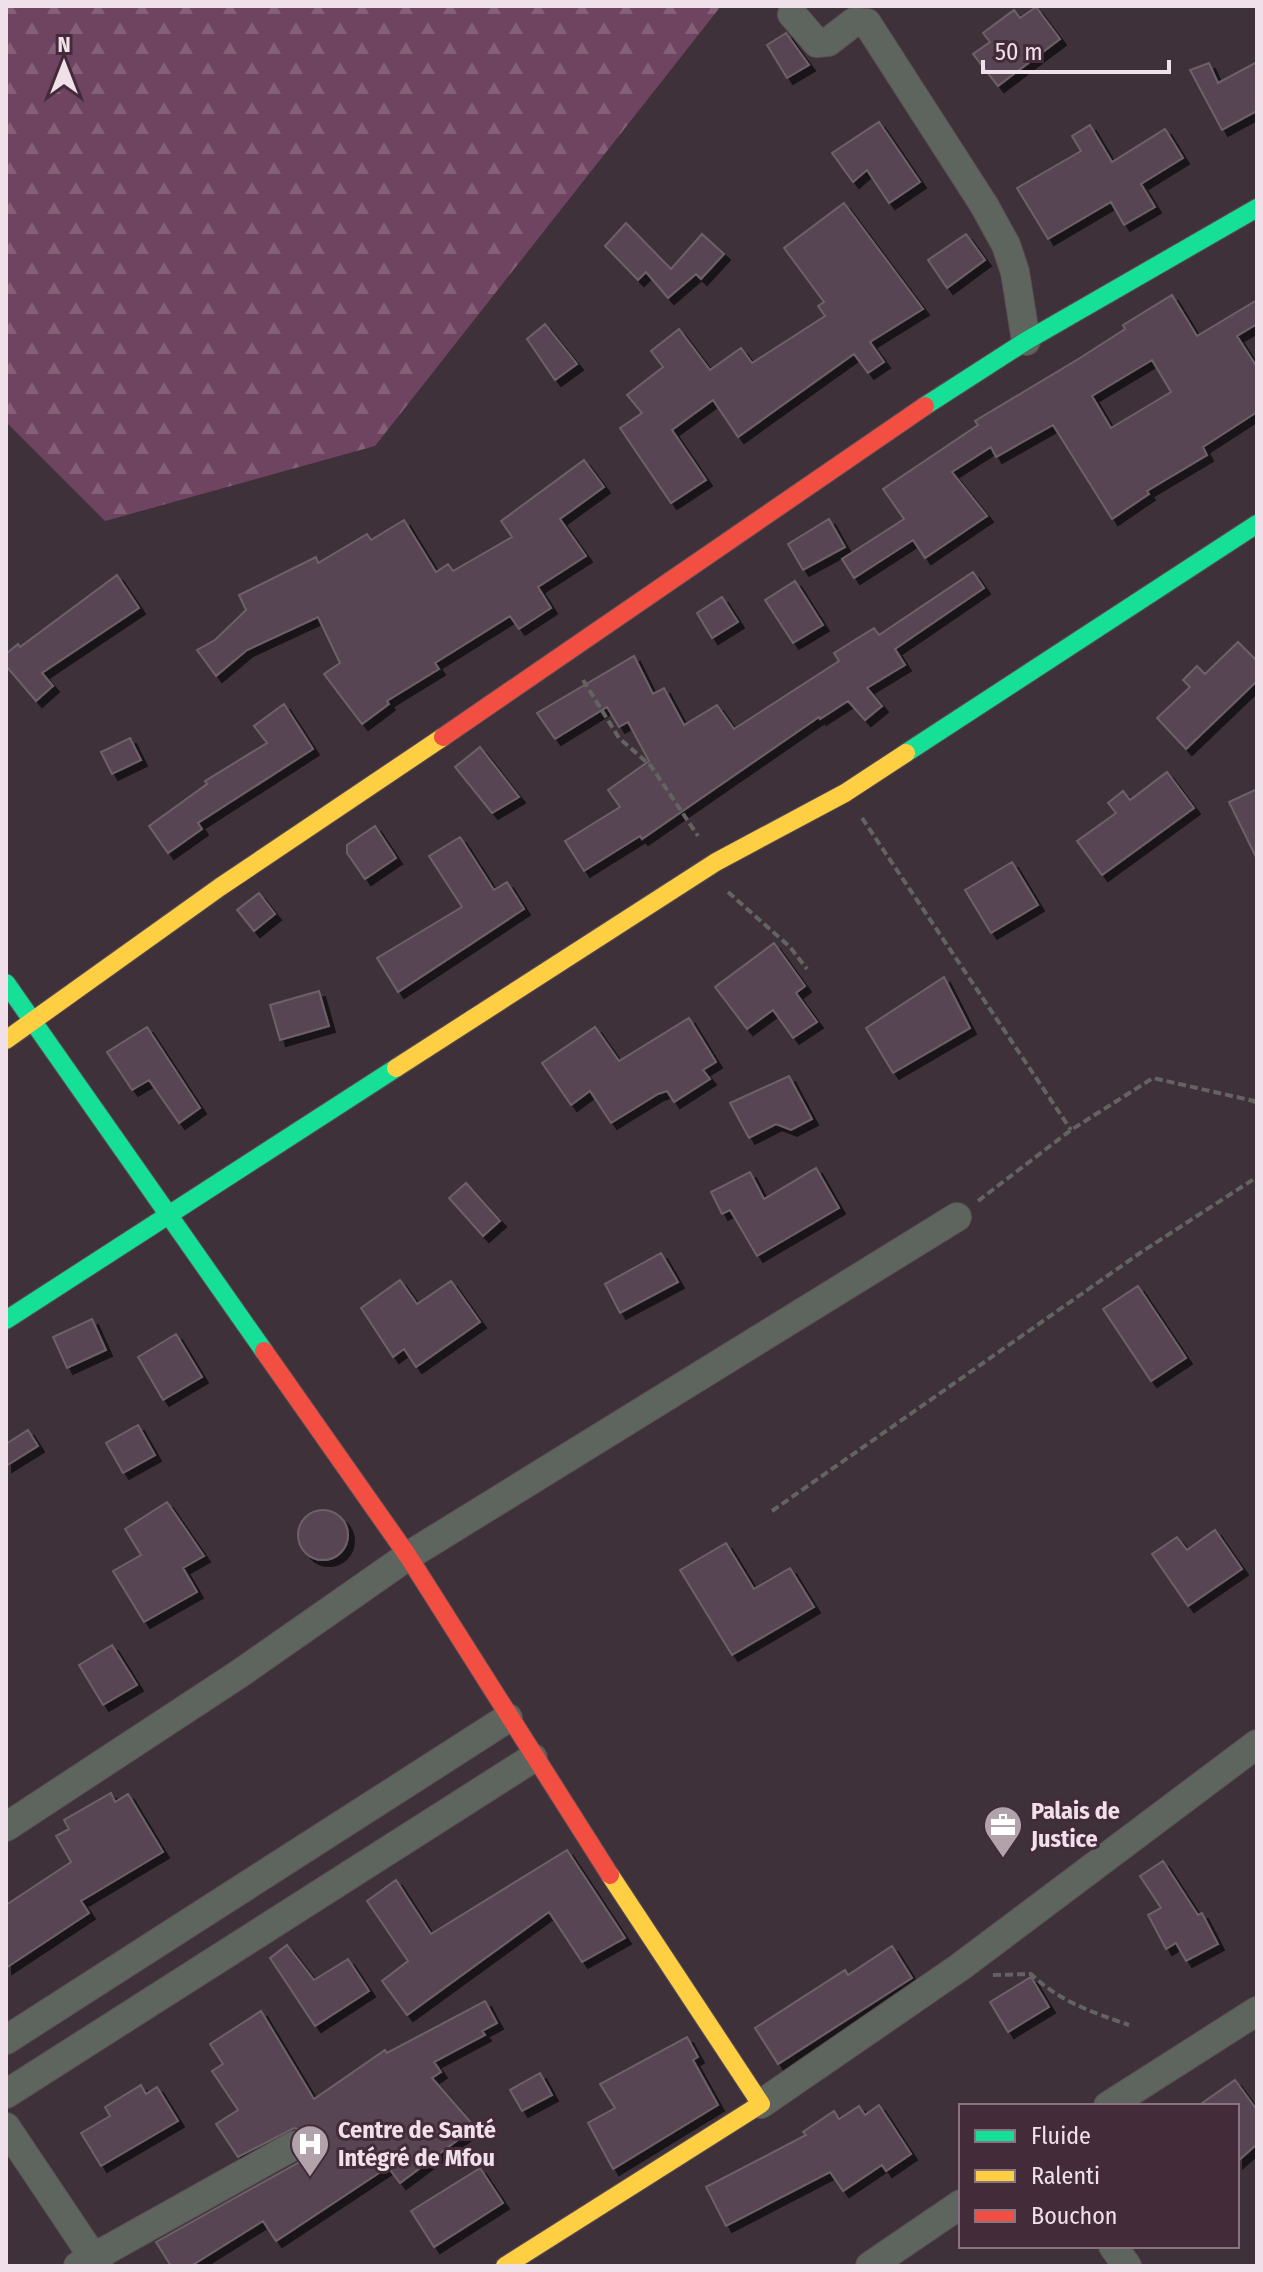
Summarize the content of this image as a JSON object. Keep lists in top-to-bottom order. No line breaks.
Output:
{"places":{"office":["Palais de Justice"],"hospital":["Centre de Santé Intégré de Mfou"]},"legend":["Fluide","Ralenti","Bouchon"],"scale_bar":"50 m","north":"top"}
